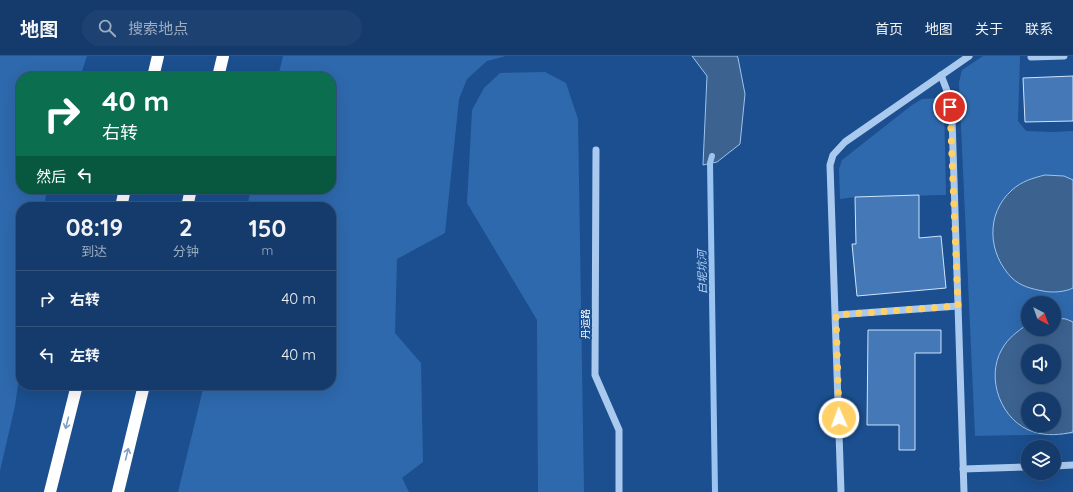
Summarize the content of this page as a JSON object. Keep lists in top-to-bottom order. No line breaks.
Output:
{"streets":{"street":["丹运路"]},"water":["白坭坑河"],"north":"bottom right","page":{"header":"地图","search":"搜索地点","nav":["首页","地图","关于","联系"],"turn":["40 m","右转"],"then":"然后","eta":["08:19","到达","2","分钟","150","m"],"list":[{"name":"右转","value":"40 m"},{"name":"左转","value":"40 m"}]}}
